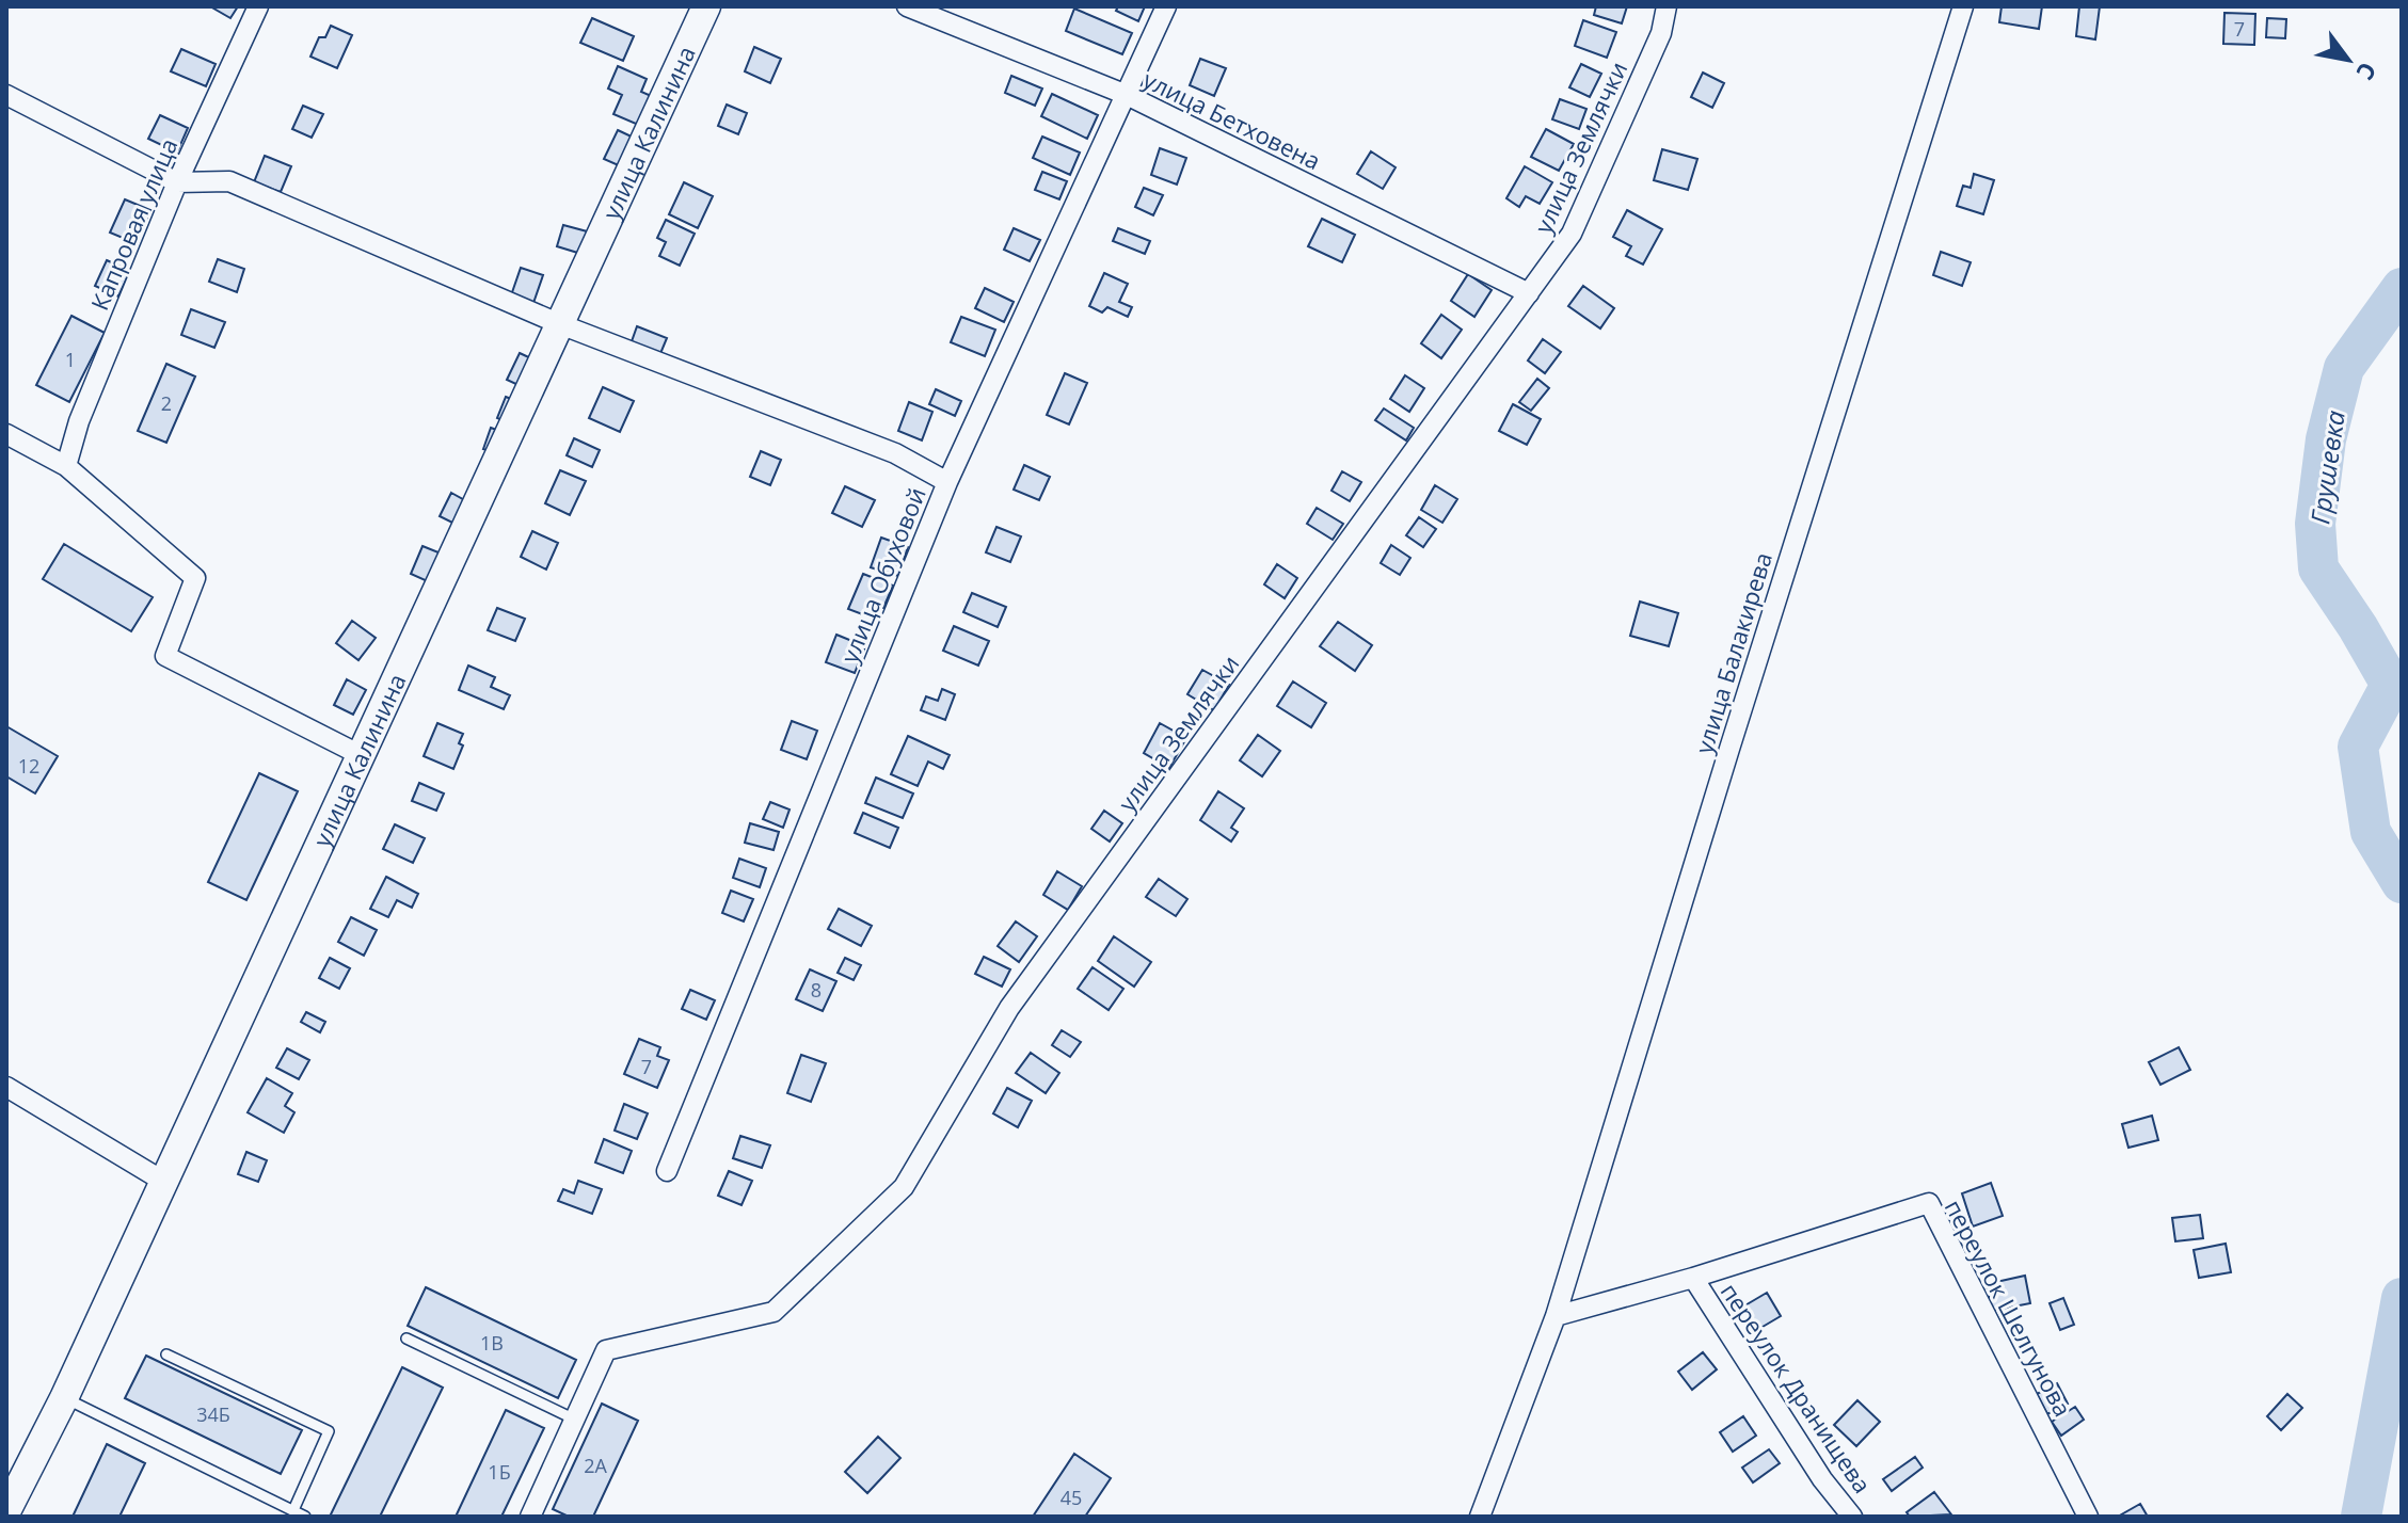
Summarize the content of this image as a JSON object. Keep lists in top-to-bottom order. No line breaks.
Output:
{"streets":{"street":["улица Бетховена","улица Калинина","улица Землячки","Капровая улица","улица Обуховой","улица Балакирева","переулок Шелгунова","переулок Дранищева"]},"crossings":[["улица Бетховена","улица Землячки"],["улица Бетховена","улица Обуховой"],["улица Балакирева","переулок Дранищева"],["переулок Шелгунова","переулок Дранищева"]],"water":["Грушевка"],"house_numbers":["7","1","2","12","8","7","1В","34Б","2А","1Б","45"],"north":"bottom right"}
